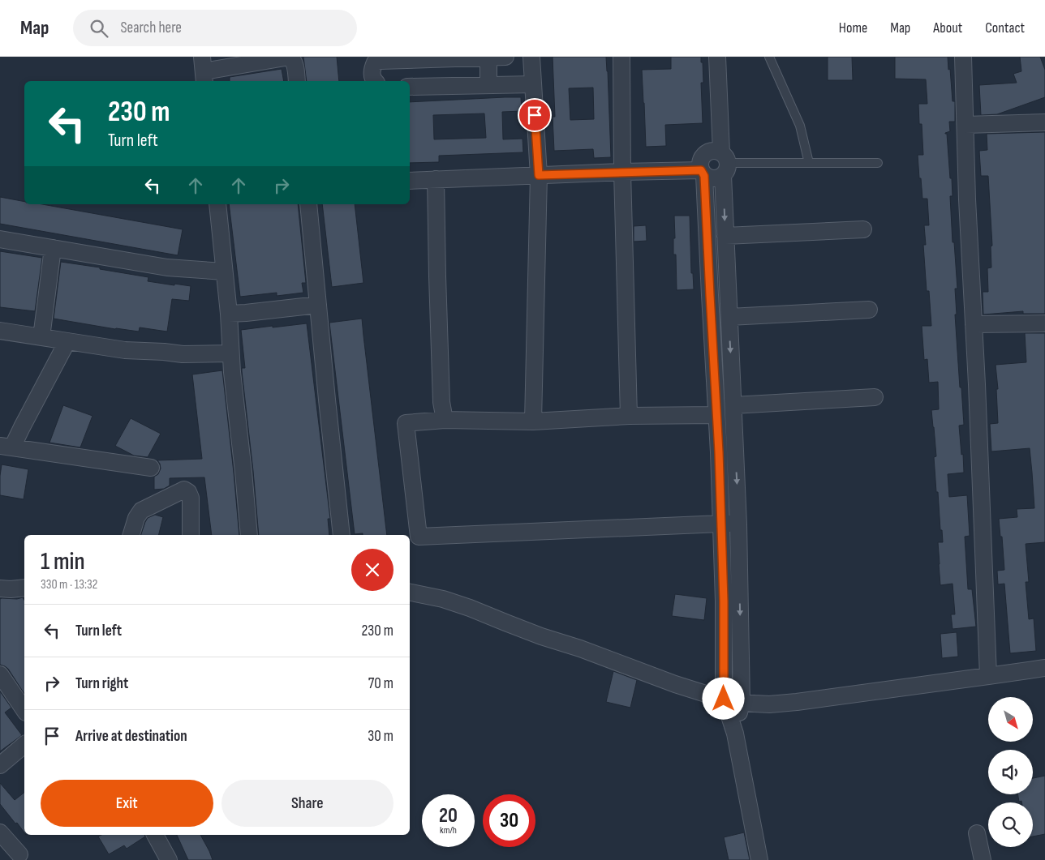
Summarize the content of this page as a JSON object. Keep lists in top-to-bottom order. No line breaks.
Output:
{"north":"bottom right","page":{"header":"Map","search":"Search here","nav":["Home","Map","About","Contact"],"turn":["230 m","Turn left"],"heading":["1 min","330 m · 13:32"],"list":[{"name":"Turn left","value":"230 m"},{"name":"Turn right","value":"70 m"},{"name":"Arrive at destination","value":"30 m"}],"buttons":["Exit","Share"],"speed":"20 km/h","limit":"30"}}
